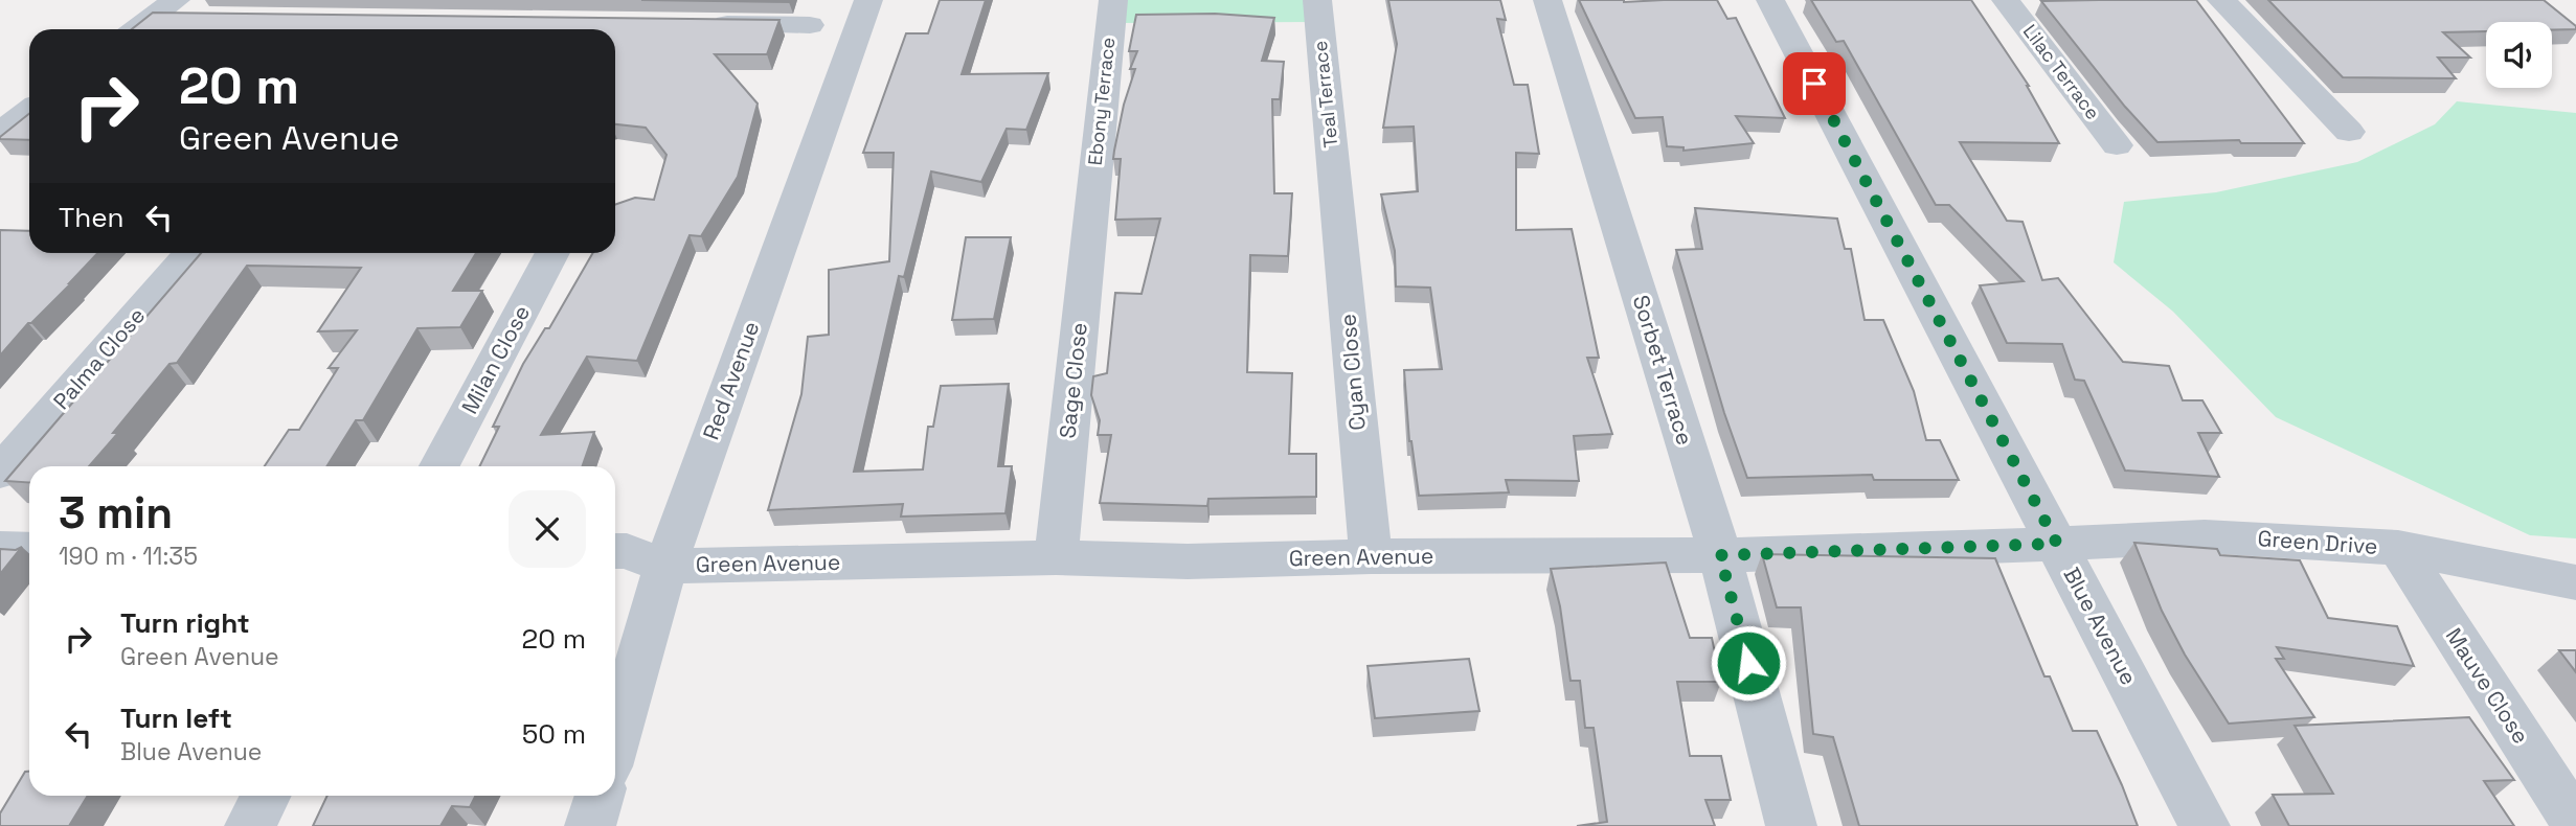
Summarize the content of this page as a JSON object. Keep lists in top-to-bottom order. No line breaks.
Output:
{"streets":{"street":["Lilac Terrace","Teal Terrace","Ebony Terrace","Palma Close","Milan Close","Sorbet Terrace","Cyan Close","Red Avenue","Sage Close","Green Drive","Green Avenue","Blue Avenue","Mauve Close"]},"crossings":[["Teal Terrace","Cyan Close"],["Ebony Terrace","Sage Close"],["Sorbet Terrace","Green Avenue"],["Cyan Close","Green Avenue"],["Red Avenue","Green Avenue"],["Sage Close","Green Avenue"],["Green Drive","Green Avenue"],["Green Drive","Blue Avenue"],["Green Drive","Mauve Close"],["Green Avenue","Blue Avenue"]],"page":{"turn":["20 m","Green Avenue"],"then":"Then","heading":["3 min","190 m · 11:35"],"list":[{"name":"Turn right","note":"Green Avenue","value":"20 m"},{"name":"Turn left","note":"Blue Avenue","value":"50 m"}]}}
